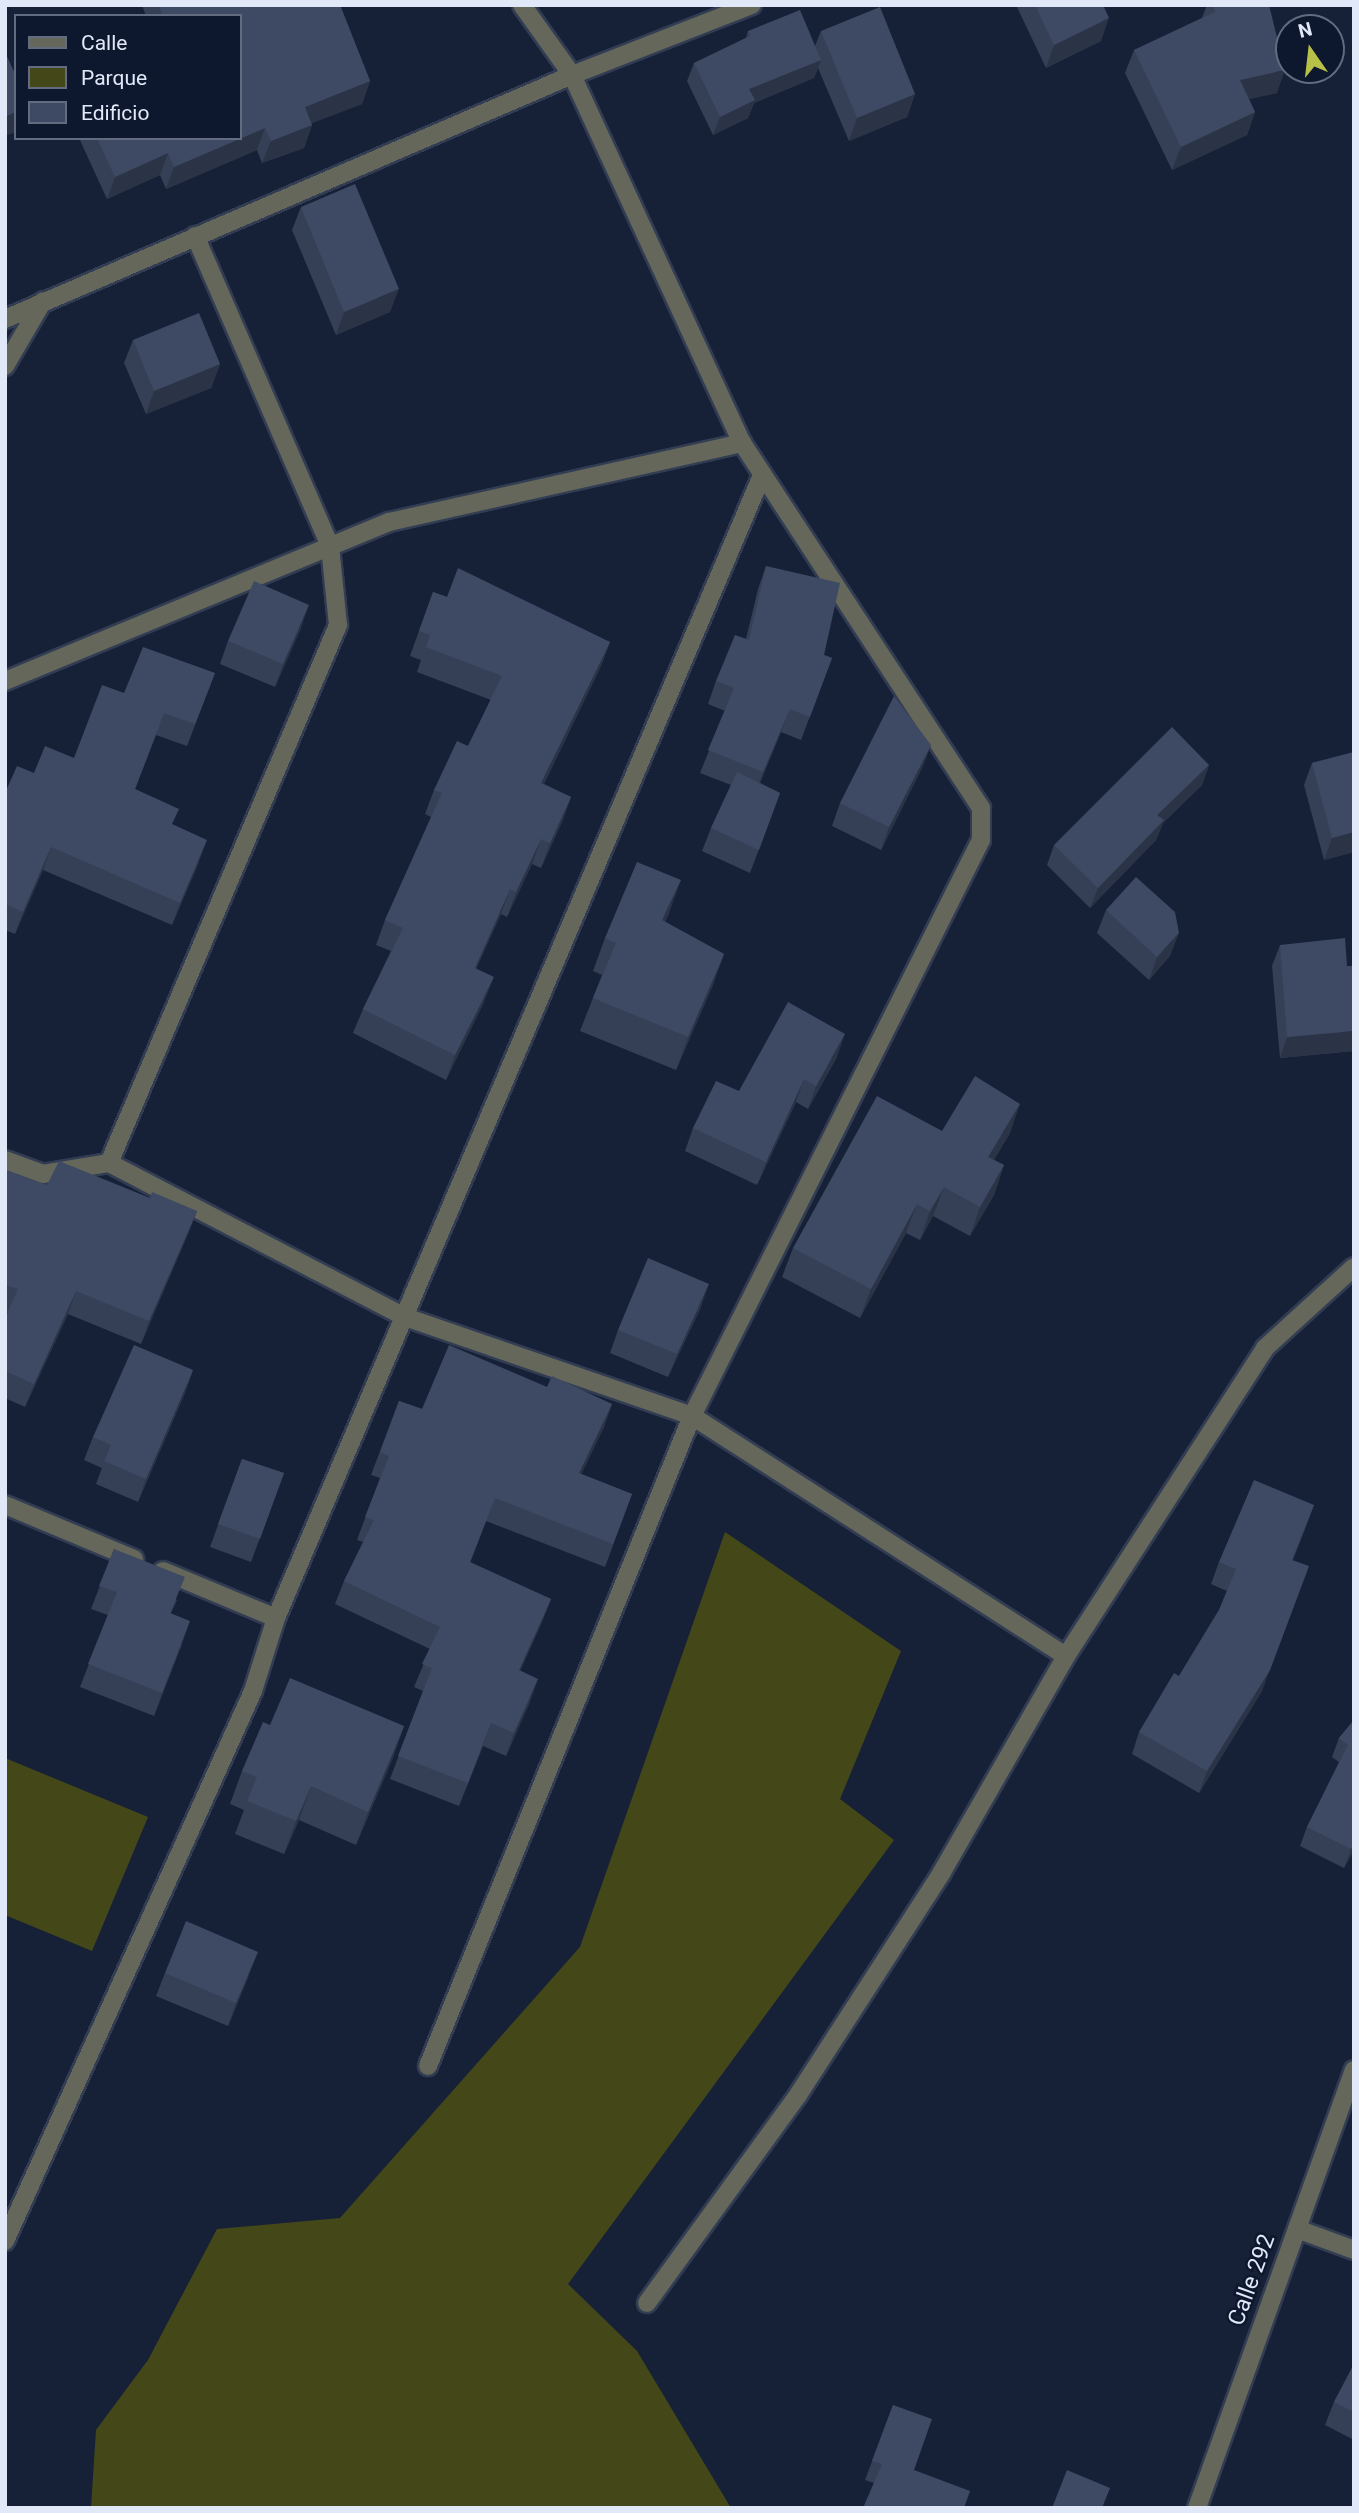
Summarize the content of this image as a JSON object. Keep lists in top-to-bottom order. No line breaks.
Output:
{"streets":{"street":["Calle 292"]},"legend":["Calle","Parque","Edificio"],"north":"top"}
